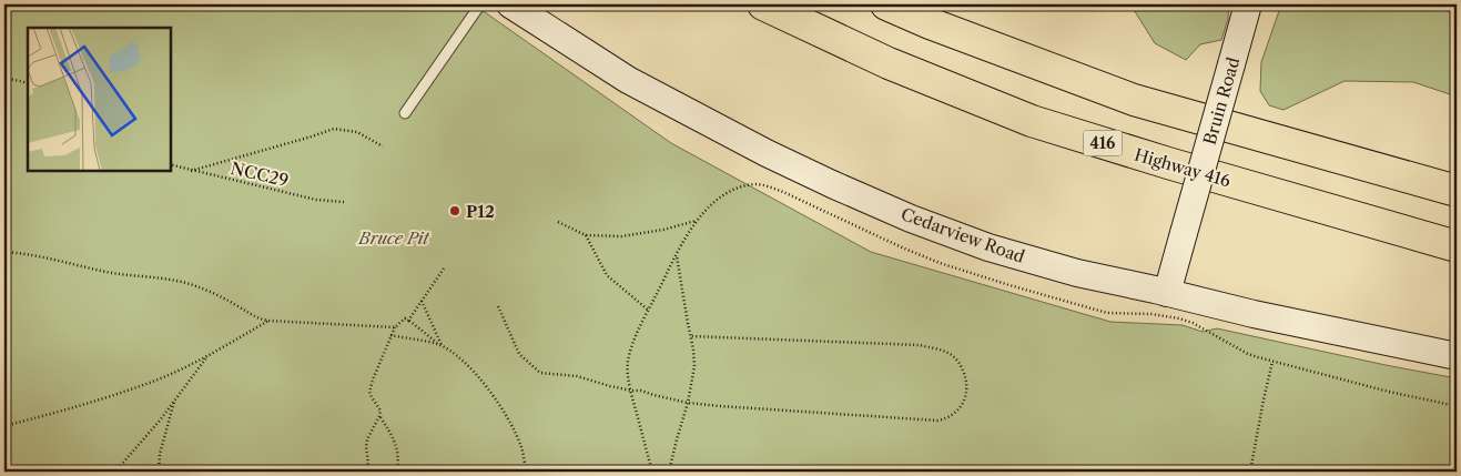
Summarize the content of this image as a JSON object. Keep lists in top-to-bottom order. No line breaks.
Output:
{"streets":{"highway":["416","Highway 416"],"main road":["Bruin Road","Cedarview Road"],"path":["NCC29"]},"crossings":[["Bruin Road","Cedarview Road"]],"parks":["Bruce Pit"],"places":["P12"]}
